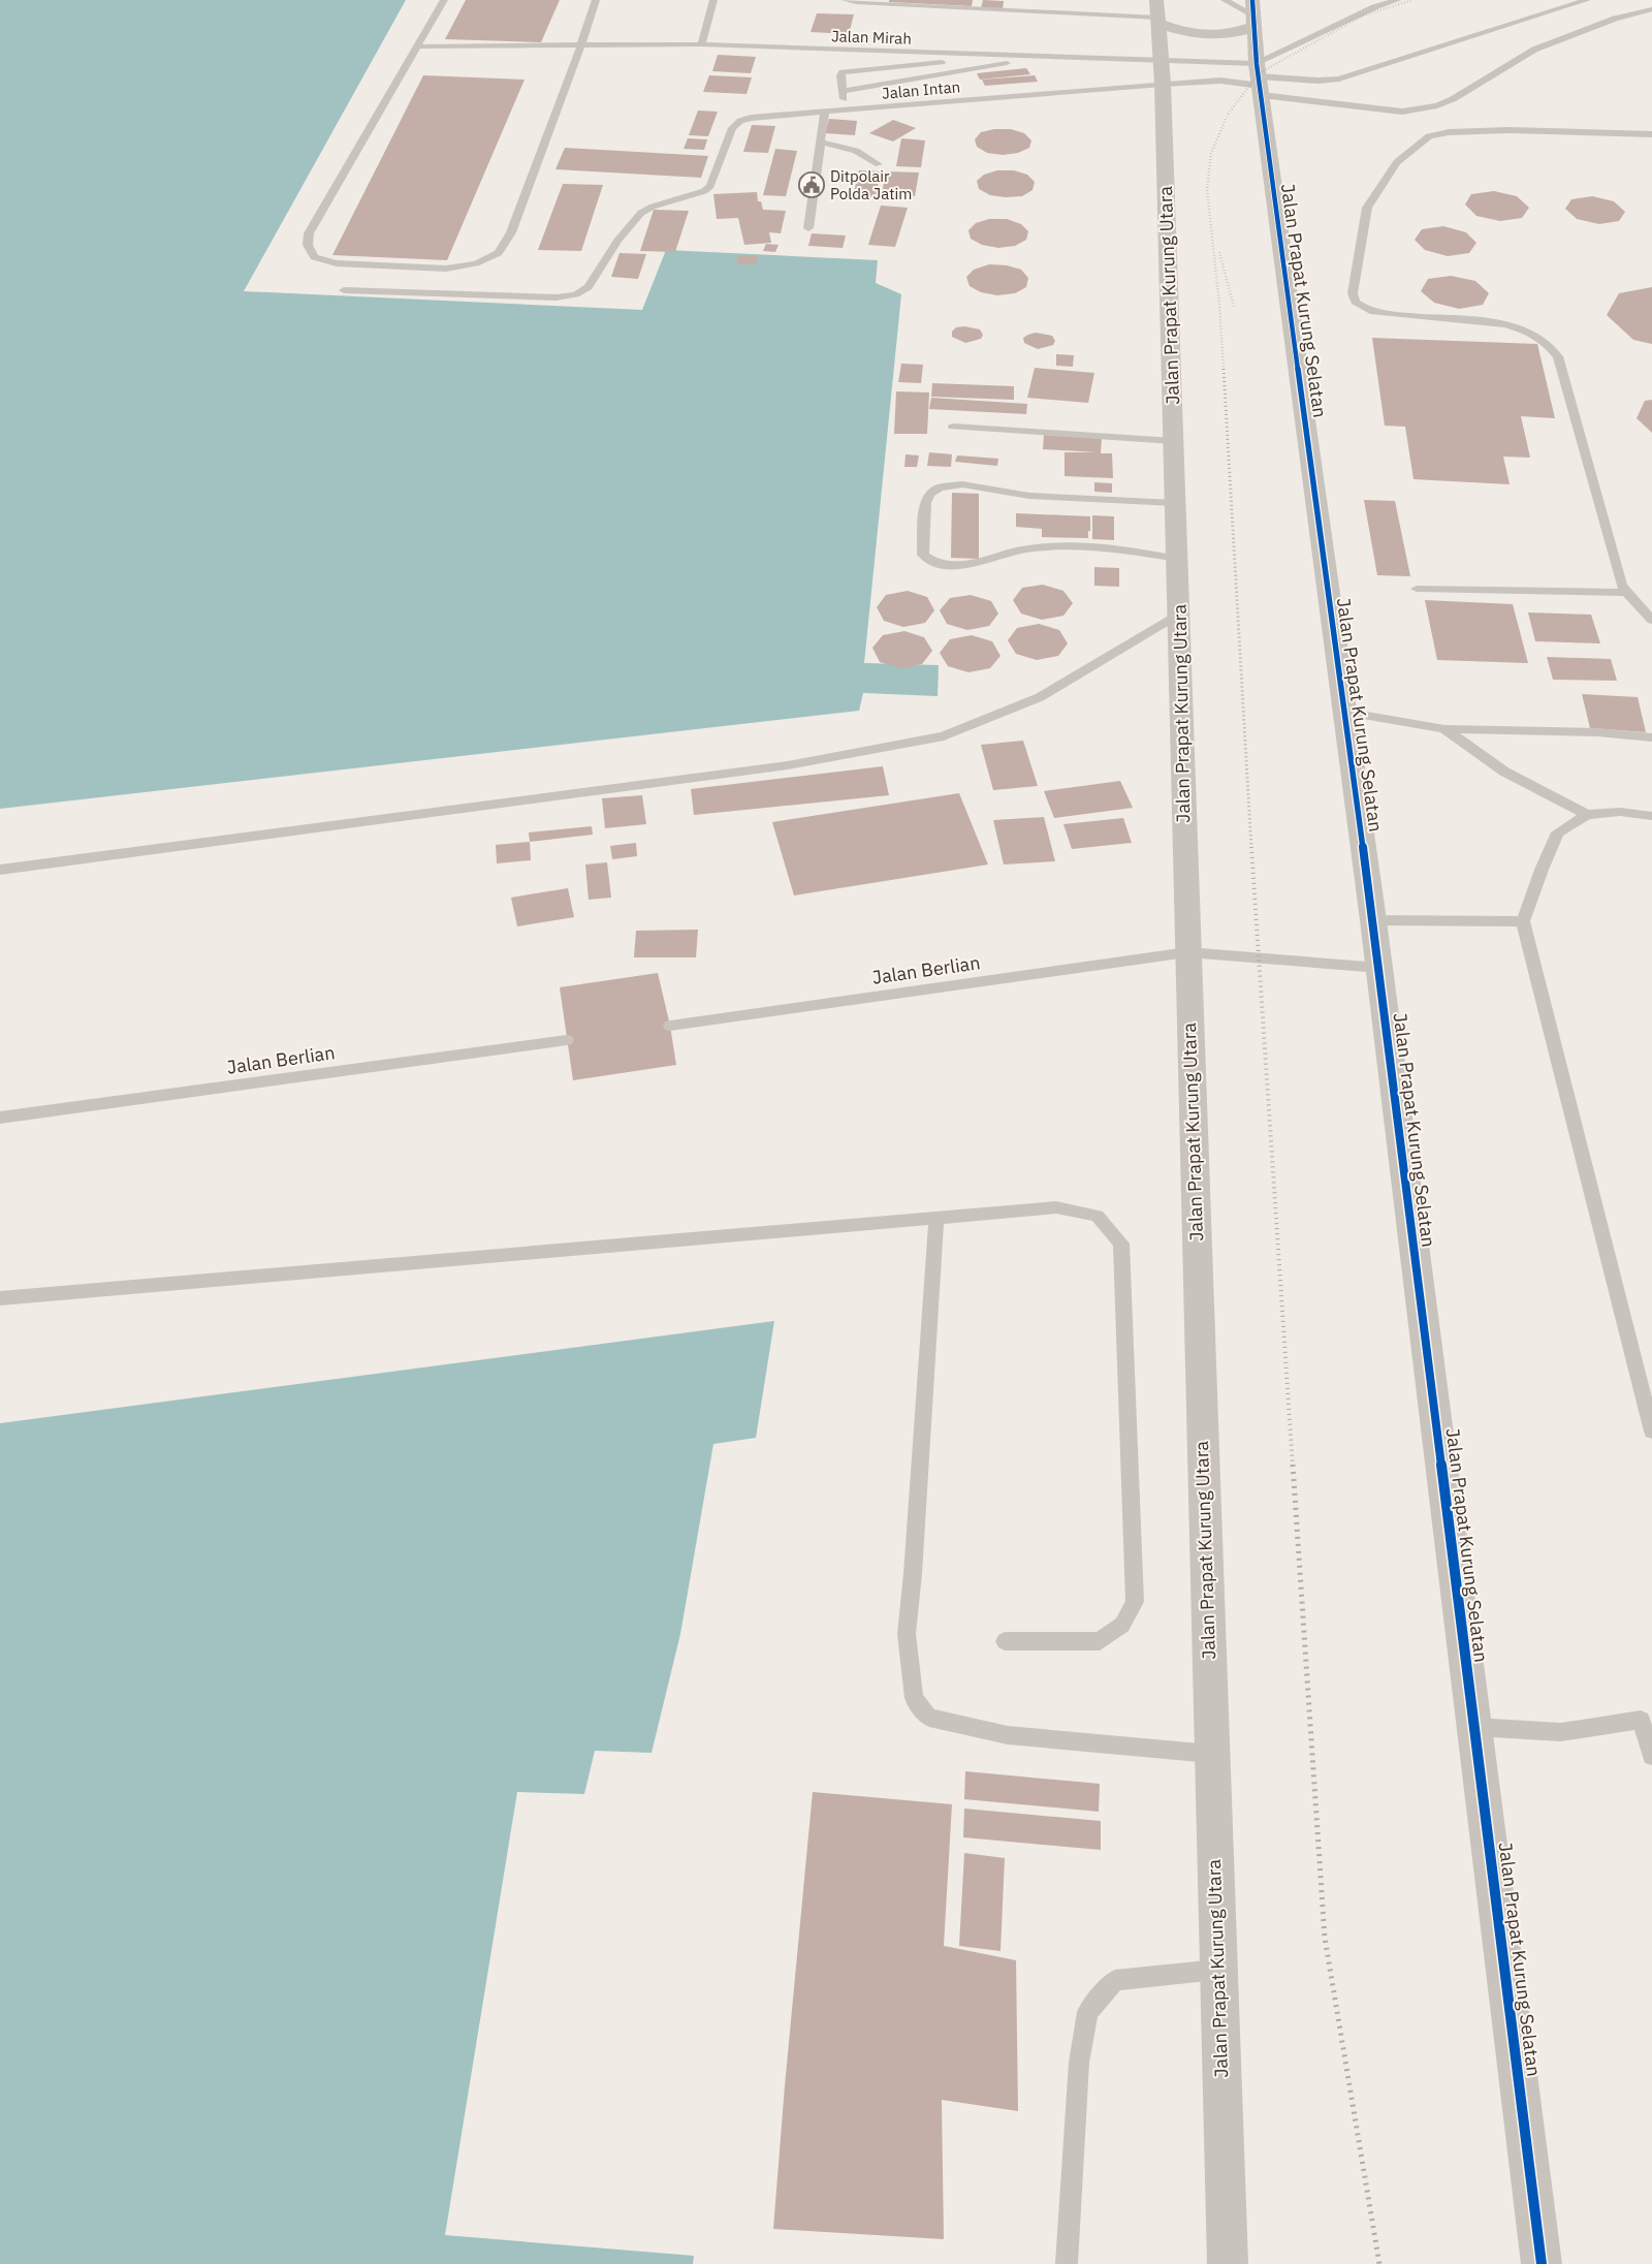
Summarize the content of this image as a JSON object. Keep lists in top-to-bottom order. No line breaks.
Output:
{"streets":{"street":["Jalan Prapat Kurung Utara","Jalan Prapat Kurung Selatan"],"lane":["Jalan Mirah","Jalan Intan","Jalan Berlian"]},"crossings":[["Jalan Mirah","Jalan Intan"],["Jalan Mirah","Jalan Prapat Kurung Utara"],["Jalan Intan","Jalan Prapat Kurung Utara"],["Jalan Prapat Kurung Utara","Jalan Berlian"],["Jalan Prapat Kurung Selatan","Jalan Berlian"]],"places":{"public building":["Ditpolair Polda Jatim"]}}
